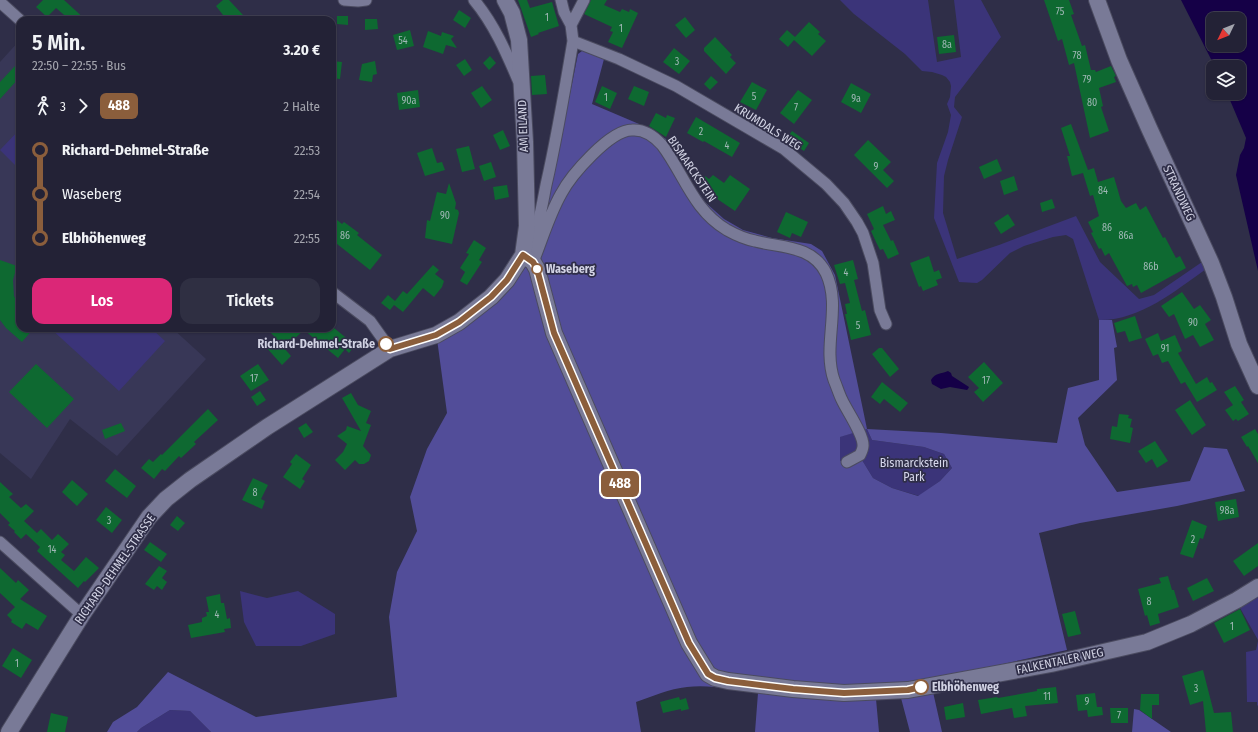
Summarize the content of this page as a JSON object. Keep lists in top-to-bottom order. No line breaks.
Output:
{"streets":{"street":["AM EILAND","KRUMDALS WEG","BISMARCKSTEIN","STRANDWEG","RICHARD-DEHMEL-STRASSE","FALKENTALER WEG"]},"crossings":[["AM EILAND","BISMARCKSTEIN"],["AM EILAND","RICHARD-DEHMEL-STRASSE"],["AM EILAND","FALKENTALER WEG"],["KRUMDALS WEG","RICHARD-DEHMEL-STRASSE"],["BISMARCKSTEIN","RICHARD-DEHMEL-STRASSE"],["BISMARCKSTEIN","FALKENTALER WEG"],["RICHARD-DEHMEL-STRASSE","FALKENTALER WEG"]],"parks":["Bismarckstein Park"],"places":["Waseberg","Richard-Dehmel-Straße","Elbhöhenweg"],"lines":["bus line 488"],"house_numbers":["75","1","1","54","8a","78","3","79","5","1","9a","90a","80","7","2","4","9","84","90","86","86","86a","86b","4","90","5","91","17","17","8","98a","3","2","14","8","4","1","1","3","11","9","7"],"north":"bottom left","page":{"on_map":"488","heading":["5 Min.","22:50 – 22:55 · Bus","3.20 €"],"legs":["3","488","2 Halte"],"list":[{"name":"Richard-Dehmel-Straße","value":"22:53"},{"name":"Waseberg","value":"22:54"},{"name":"Elbhöhenweg","value":"22:55"}],"buttons":["Los","Tickets"]}}
